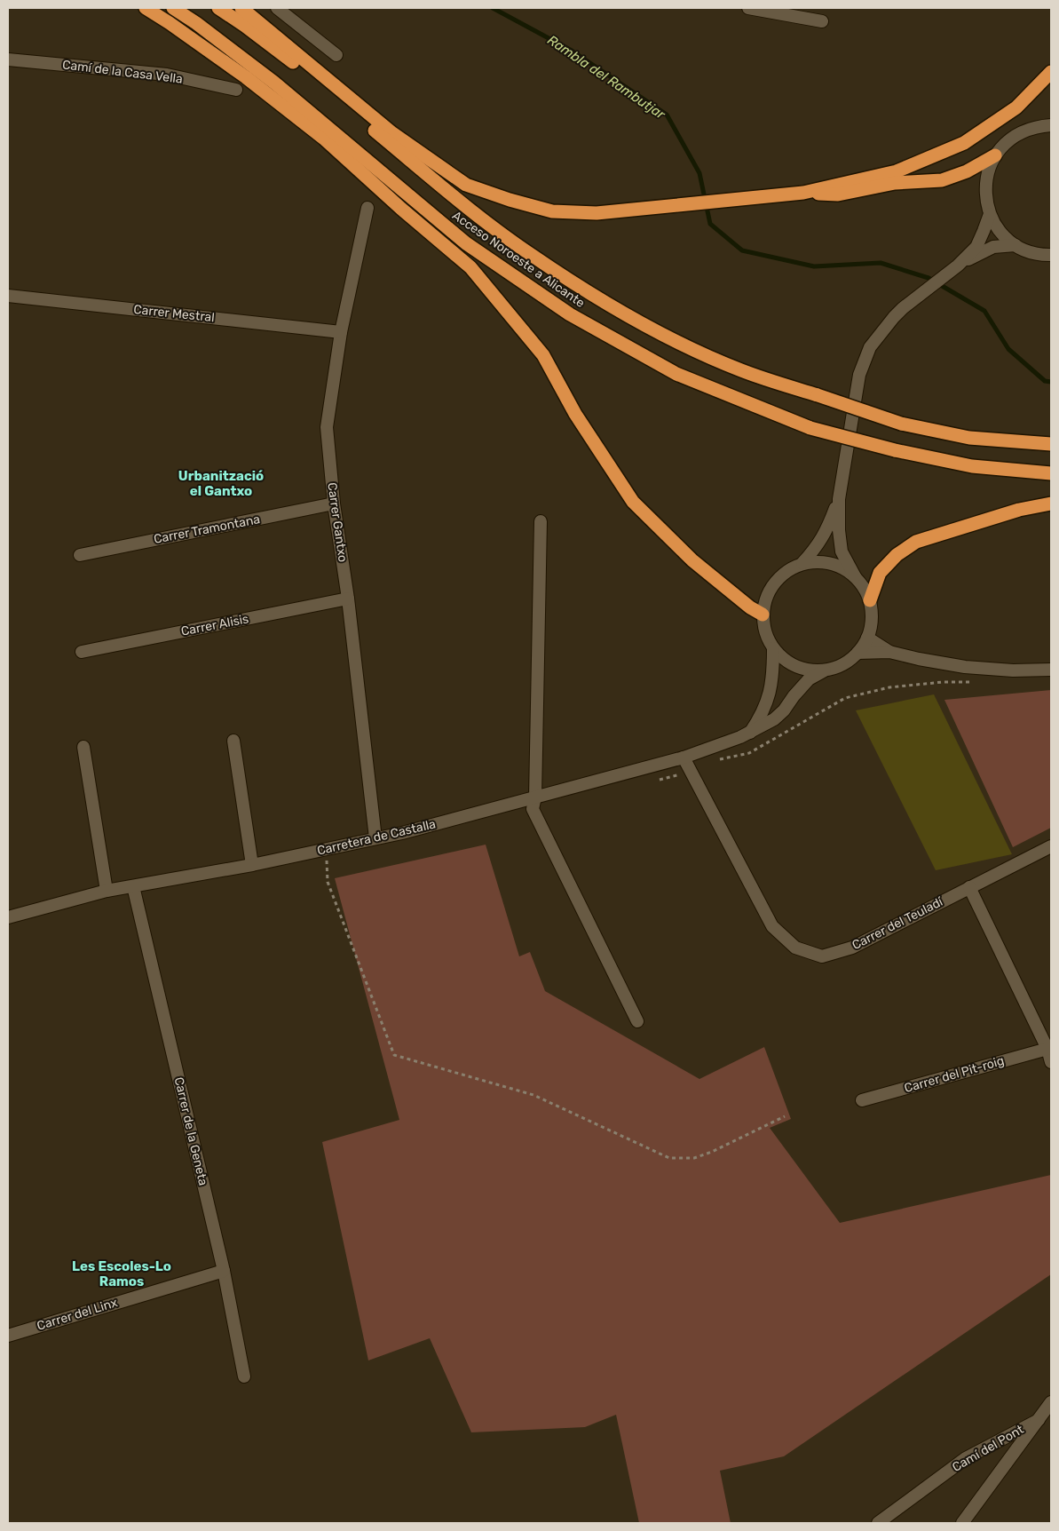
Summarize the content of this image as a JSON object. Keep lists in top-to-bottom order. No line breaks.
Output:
{"streets":{"highway":["Acceso Noroeste a Alicante"],"street":["Camí de la Casa Vella","Carrer Mestral","Carrer Gantxo","Carrer Tramontana","Carrer Alisis","Carretera de Castalla","Carrer del Teuladí","Carrer del Pit-roig","Carrer de la Geneta","Carrer del Linx","Camí del Pont"]},"crossings":[["Carrer Mestral","Carrer Gantxo"],["Carrer Gantxo","Carrer Tramontana"],["Carrer Gantxo","Carrer Alisis"],["Carrer Gantxo","Carretera de Castalla"],["Carretera de Castalla","Carrer del Teuladí"],["Carretera de Castalla","Carrer de la Geneta"],["Carrer de la Geneta","Carrer del Linx"]],"districts":["Urbanització el Gantxo","Les Escoles-Lo Ramos"],"water":["Rambla del Rambutjar"]}
